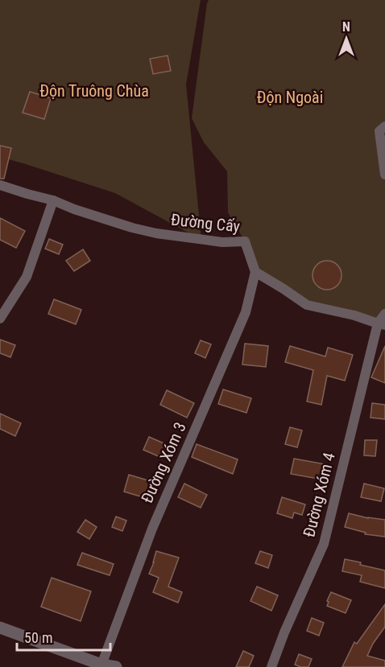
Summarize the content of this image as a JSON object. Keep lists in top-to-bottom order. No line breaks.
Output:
{"streets":{"street":["Đường Cấy","Đường Xóm 3","Đường Xóm 4"]},"crossings":[["Đường Cấy","Đường Xóm 3"]],"parks":["Độn Truông Chùa","Độn Ngoài"],"scale_bar":"50 m","north":"top"}
